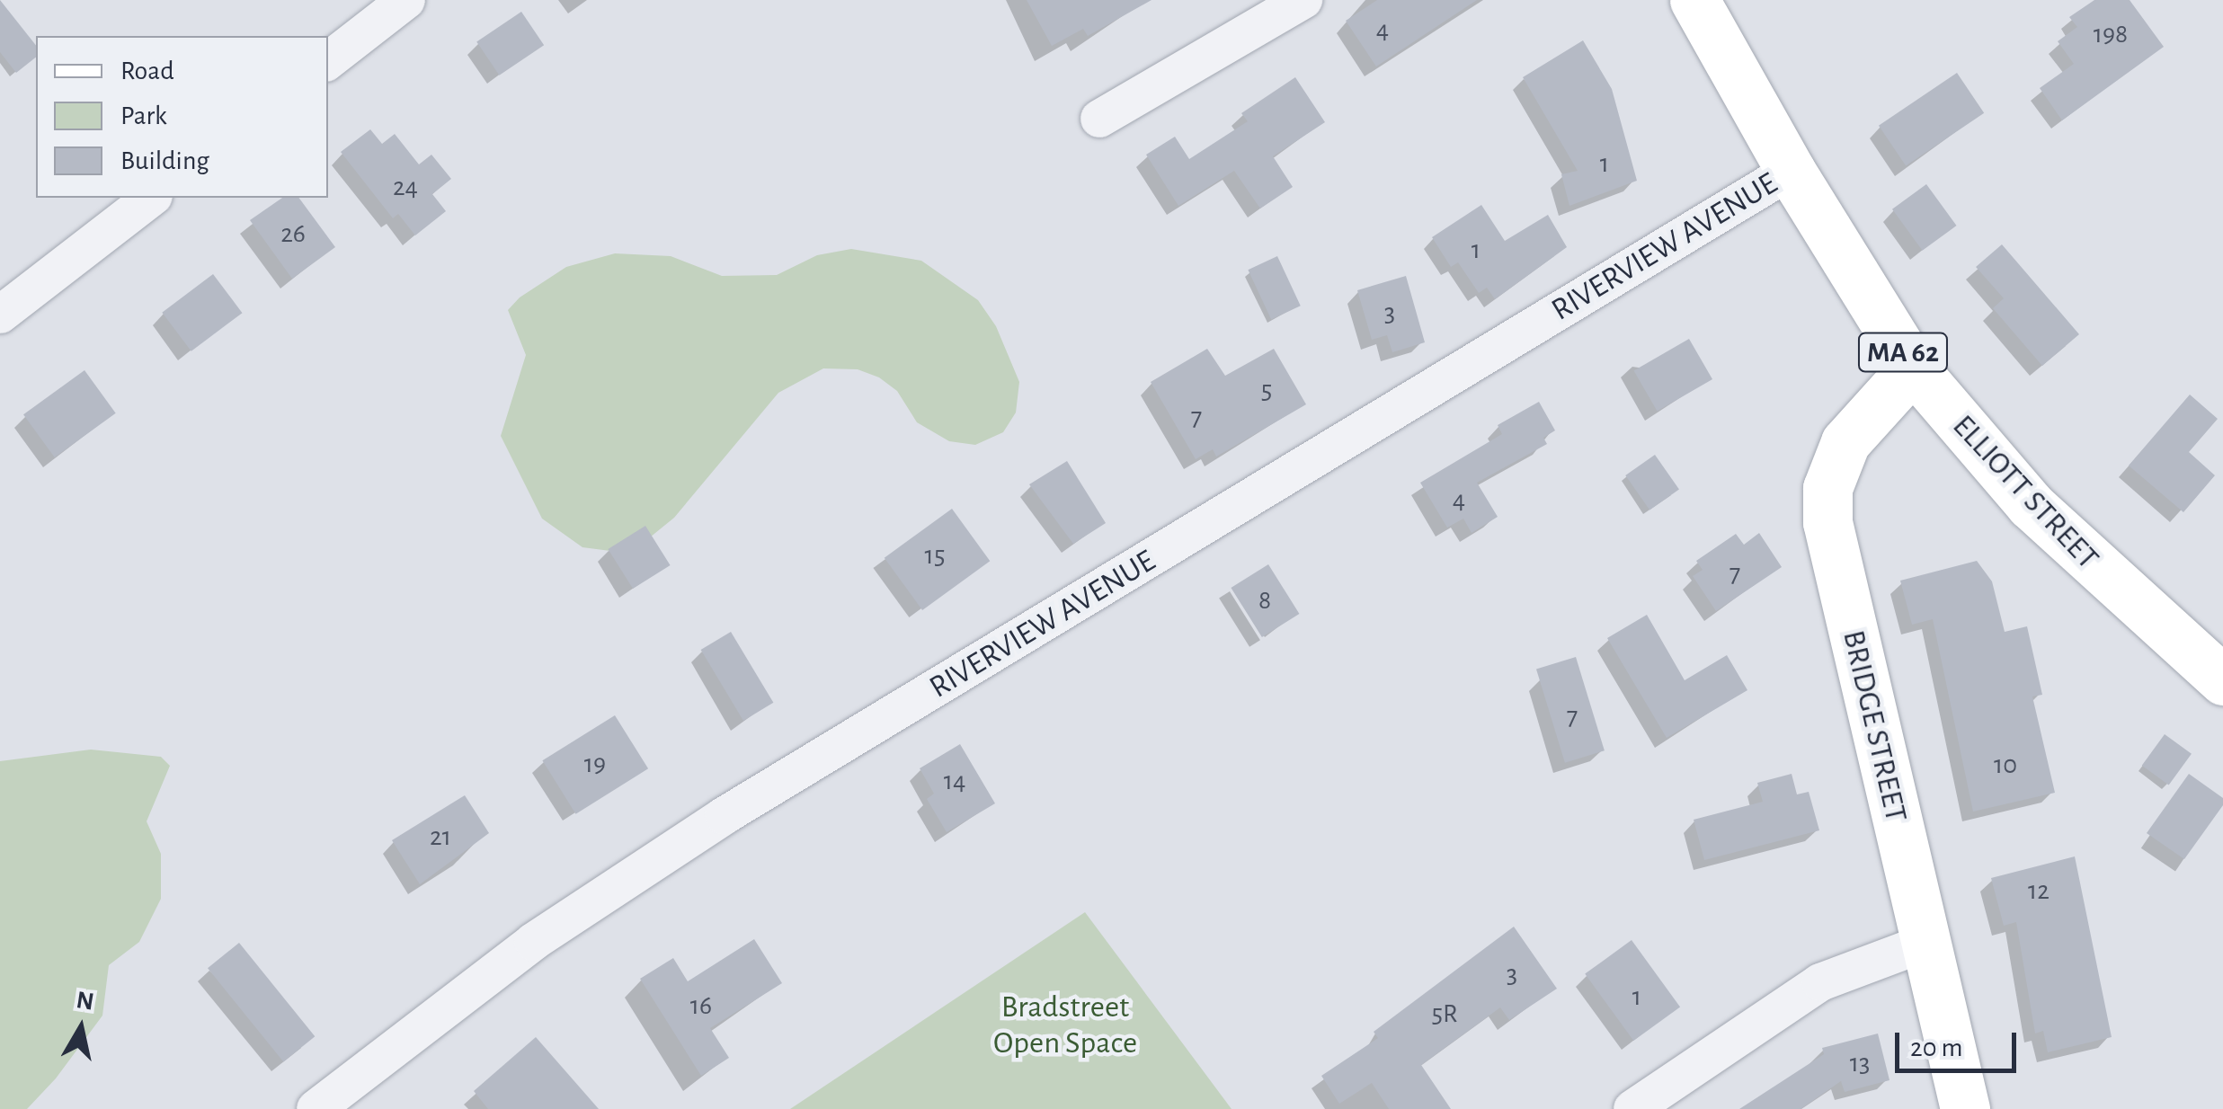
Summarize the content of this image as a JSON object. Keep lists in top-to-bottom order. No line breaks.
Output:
{"streets":{"main road":["MA 62","ELLIOTT STREET","BRIDGE STREET"],"street":["RIVERVIEW AVENUE"]},"crossings":[["RIVERVIEW AVENUE","ELLIOTT STREET"],["ELLIOTT STREET","BRIDGE STREET"]],"parks":["Bradstreet Open Space"],"house_numbers":["4","198","1","24","26","1","3","5","7","4","15","7","8","7","19","10","14","21","12","3","1","16","5R","13"],"legend":["Road","Park","Building"],"scale_bar":"20 m","north":"top"}
